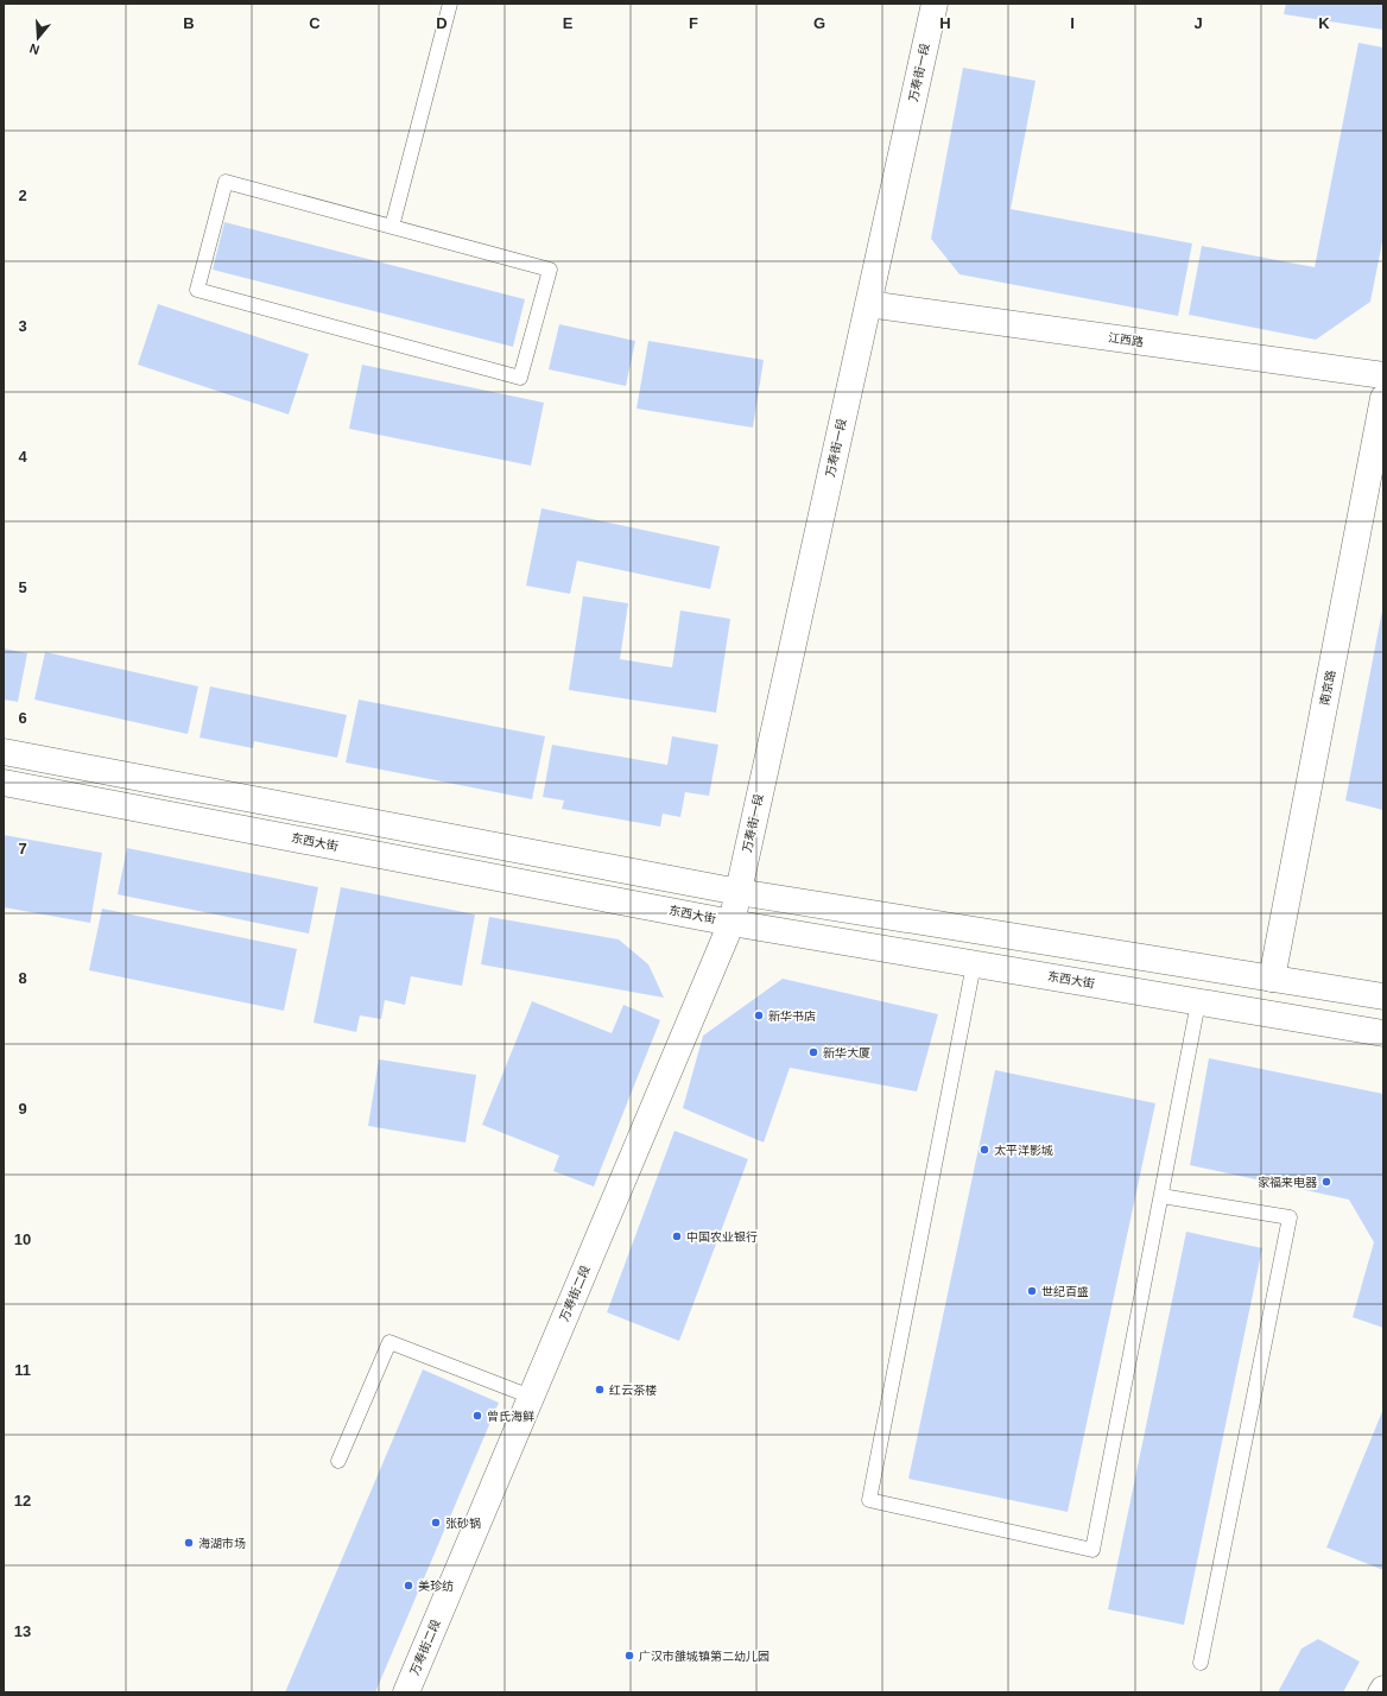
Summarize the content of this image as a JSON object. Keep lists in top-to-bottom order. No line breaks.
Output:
{"streets":{"street":["万寿街一段","江西路","南京路","东西大街","万寿街二段"]},"crossings":[["万寿街一段","江西路"],["万寿街一段","万寿街二段"],["东西大街","万寿街二段"]],"places":["新华书店","新华大厦","太平洋影城","家福来电器","中国农业银行","世纪百盛","红云茶楼","曾氏海鲜","张砂锅","海湖市场","美珍纺","广汉市雒城镇第二幼儿园"],"north":"bottom","grid":{"columns":["B","C","D","E","F","G","H","I","J","K"],"rows":["2","3","4","5","6","7","8","9","10","11","12","13"]}}
